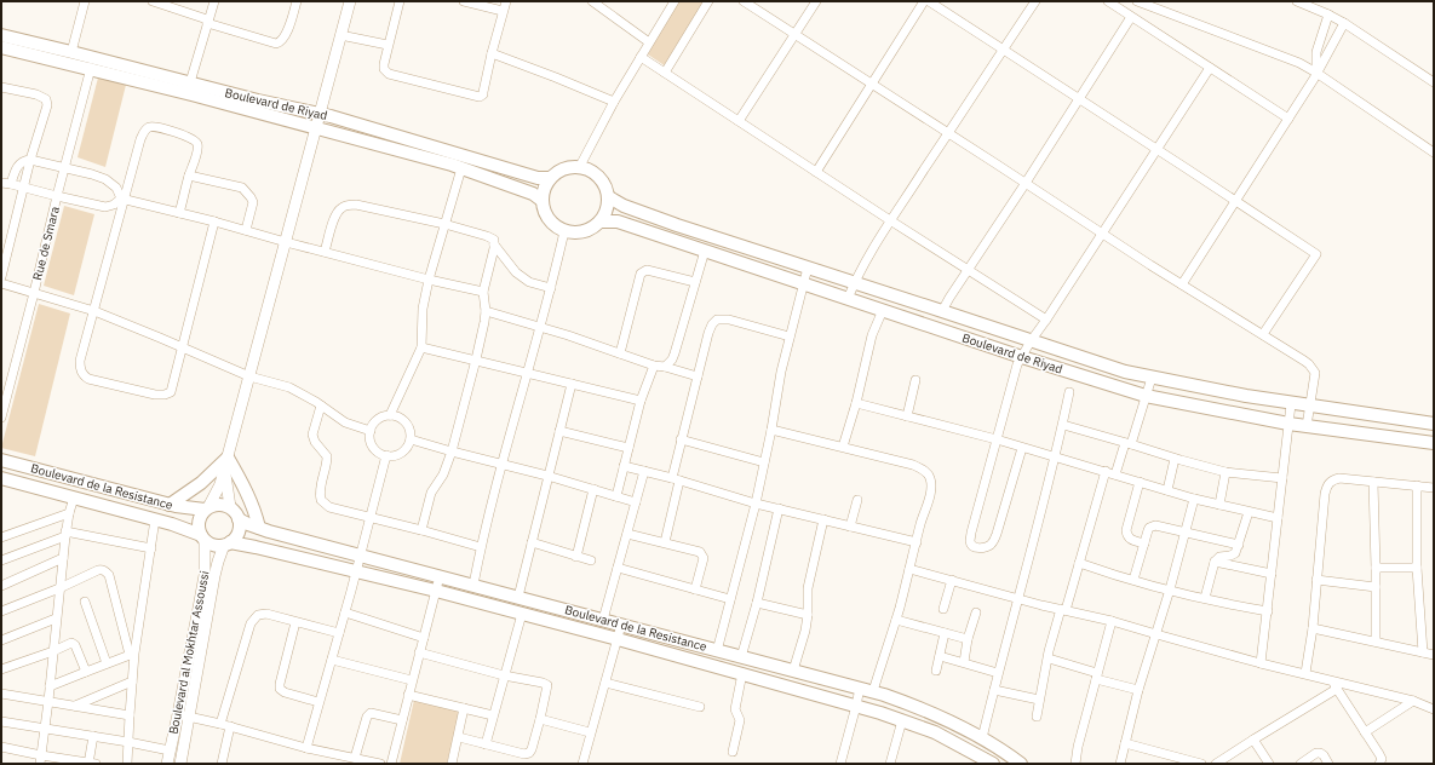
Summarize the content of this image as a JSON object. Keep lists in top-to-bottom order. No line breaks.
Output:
{"streets":{"main road":["Boulevard de Riyad","Boulevard de la Resistance"],"street":["Rue de Smara","Boulevard al Mokhtar Assoussi"]},"crossings":[["Boulevard de Riyad","Rue de Smara"],["Boulevard de la Resistance","Boulevard al Mokhtar Assoussi"]]}
